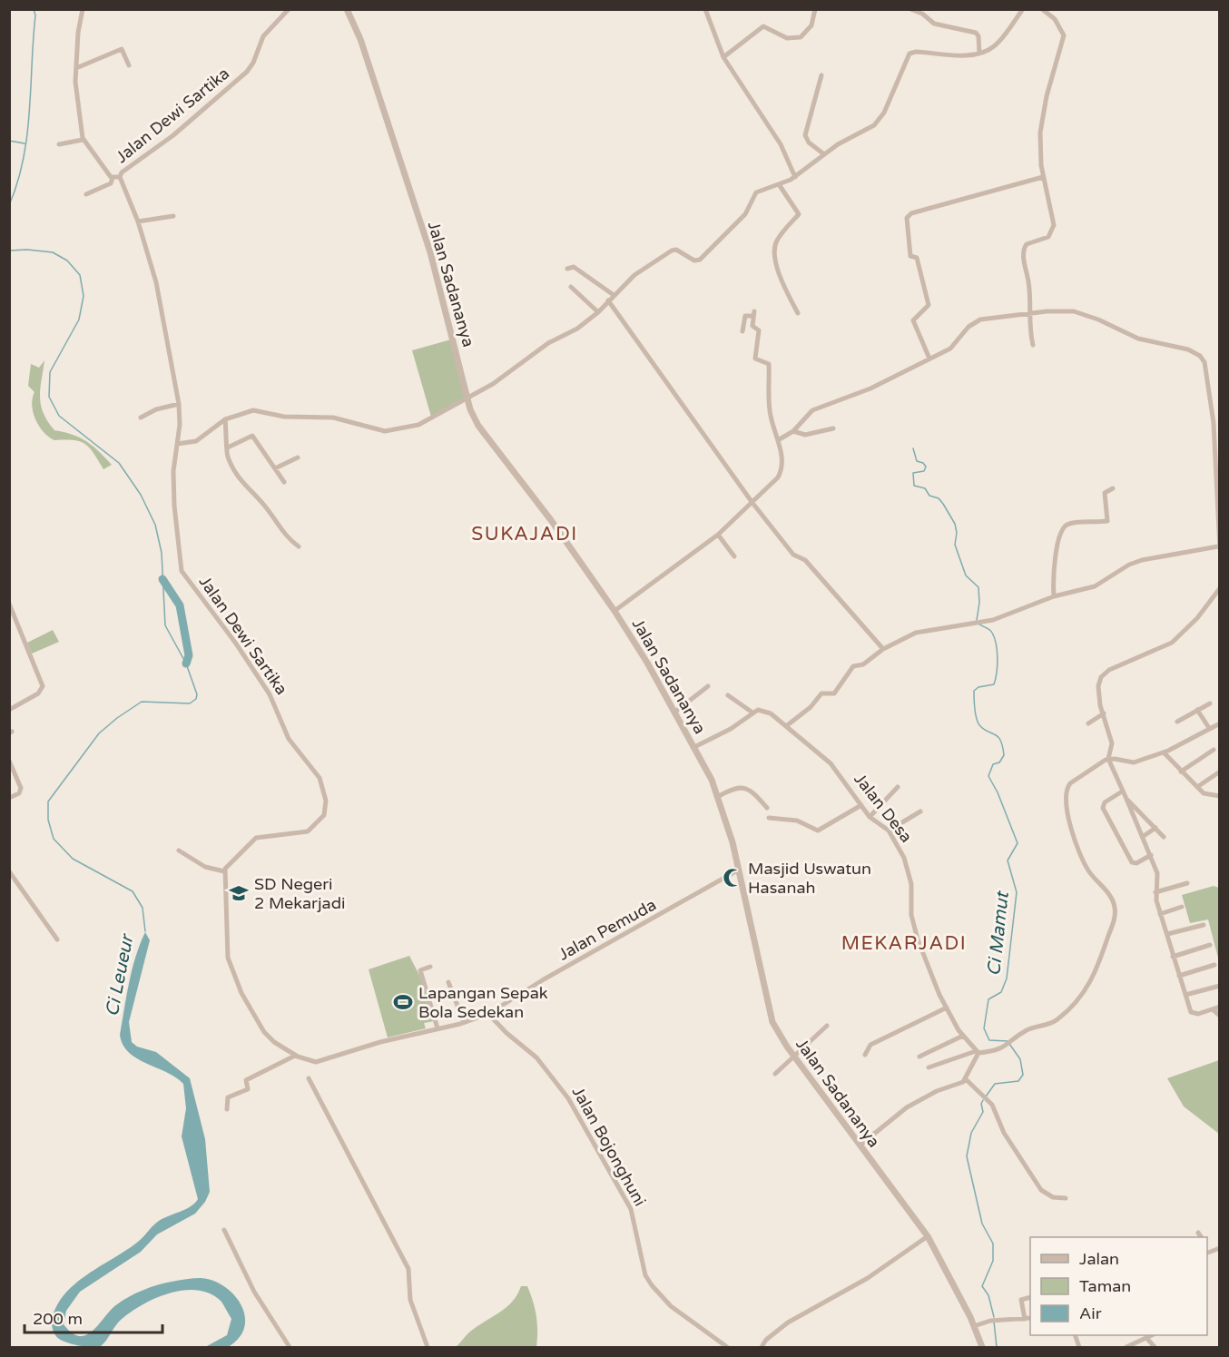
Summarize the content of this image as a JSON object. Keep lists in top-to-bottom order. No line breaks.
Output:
{"streets":{"street":["Jalan Dewi Sartika","Jalan Sadananya","Jalan Desa","Jalan Pemuda","Jalan Bojonghuni"]},"crossings":[["Jalan Sadananya","Jalan Pemuda"],["Jalan Pemuda","Jalan Bojonghuni"]],"districts":["SUKAJADI","MEKARJADI"],"water":["Ci Mamut","Ci Leueur"],"places":{"mosque":["Masjid Uswatun Hasanah"],"school or university":["SD Negeri 2 Mekarjadi"],"sports":["Lapangan Sepak Bola Sedekan"]},"legend":["Jalan","Taman","Air"],"scale_bar":"200 m"}
